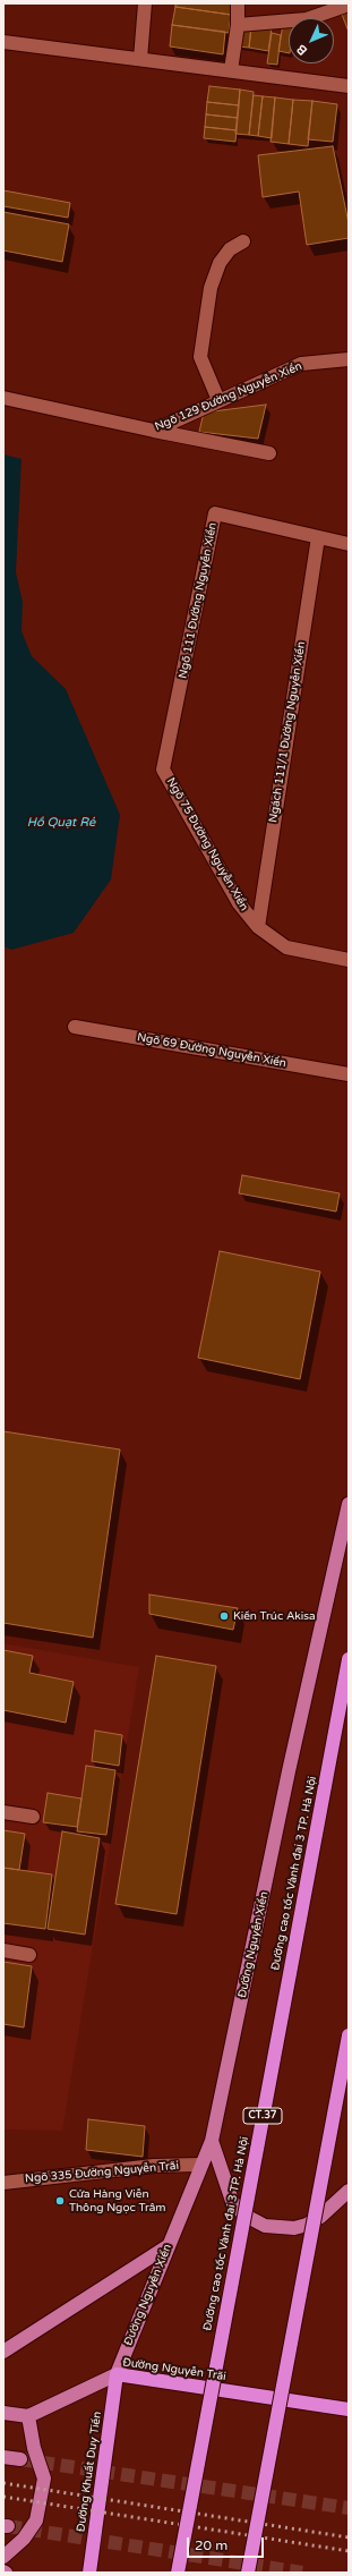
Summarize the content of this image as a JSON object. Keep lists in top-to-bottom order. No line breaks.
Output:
{"streets":{"highway":["Đường cao tốc Vành đai 3 TP. Hà Nội","CT.37","Đường Nguyễn Trãi","Đường Khuất Duy Tiến"],"main road":["Đường Nguyễn Xiển"],"lane":["Ngõ 129 Đường Nguyễn Xiển","Ngõ 111 Đường Nguyễn Xiển","Ngách 111/1 Đường Nguyễn Xiển","Ngõ 75 Đường Nguyễn Xiển","Ngõ 69 Đường Nguyễn Xiển","Ngõ 335 Đường Nguyễn Trãi"]},"crossings":[["Ngõ 111 Đường Nguyễn Xiển","Ngách 111/1 Đường Nguyễn Xiển"],["Ngõ 111 Đường Nguyễn Xiển","Ngõ 75 Đường Nguyễn Xiển"],["Ngách 111/1 Đường Nguyễn Xiển","Ngõ 75 Đường Nguyễn Xiển"],["Đường Nguyễn Xiển","Ngõ 335 Đường Nguyễn Trãi"],["Đường Nguyễn Xiển","Đường Nguyễn Trãi"],["Đường Nguyễn Xiển","Đường Khuất Duy Tiến"],["Đường Nguyễn Trãi","Đường Khuất Duy Tiến"]],"water":["Hồ Quạt Rẻ"],"places":["Kiến Trúc Akisa","Cửa Hàng Viễn Thông Ngọc Trâm"],"scale_bar":"20 m","north":"bottom left"}
